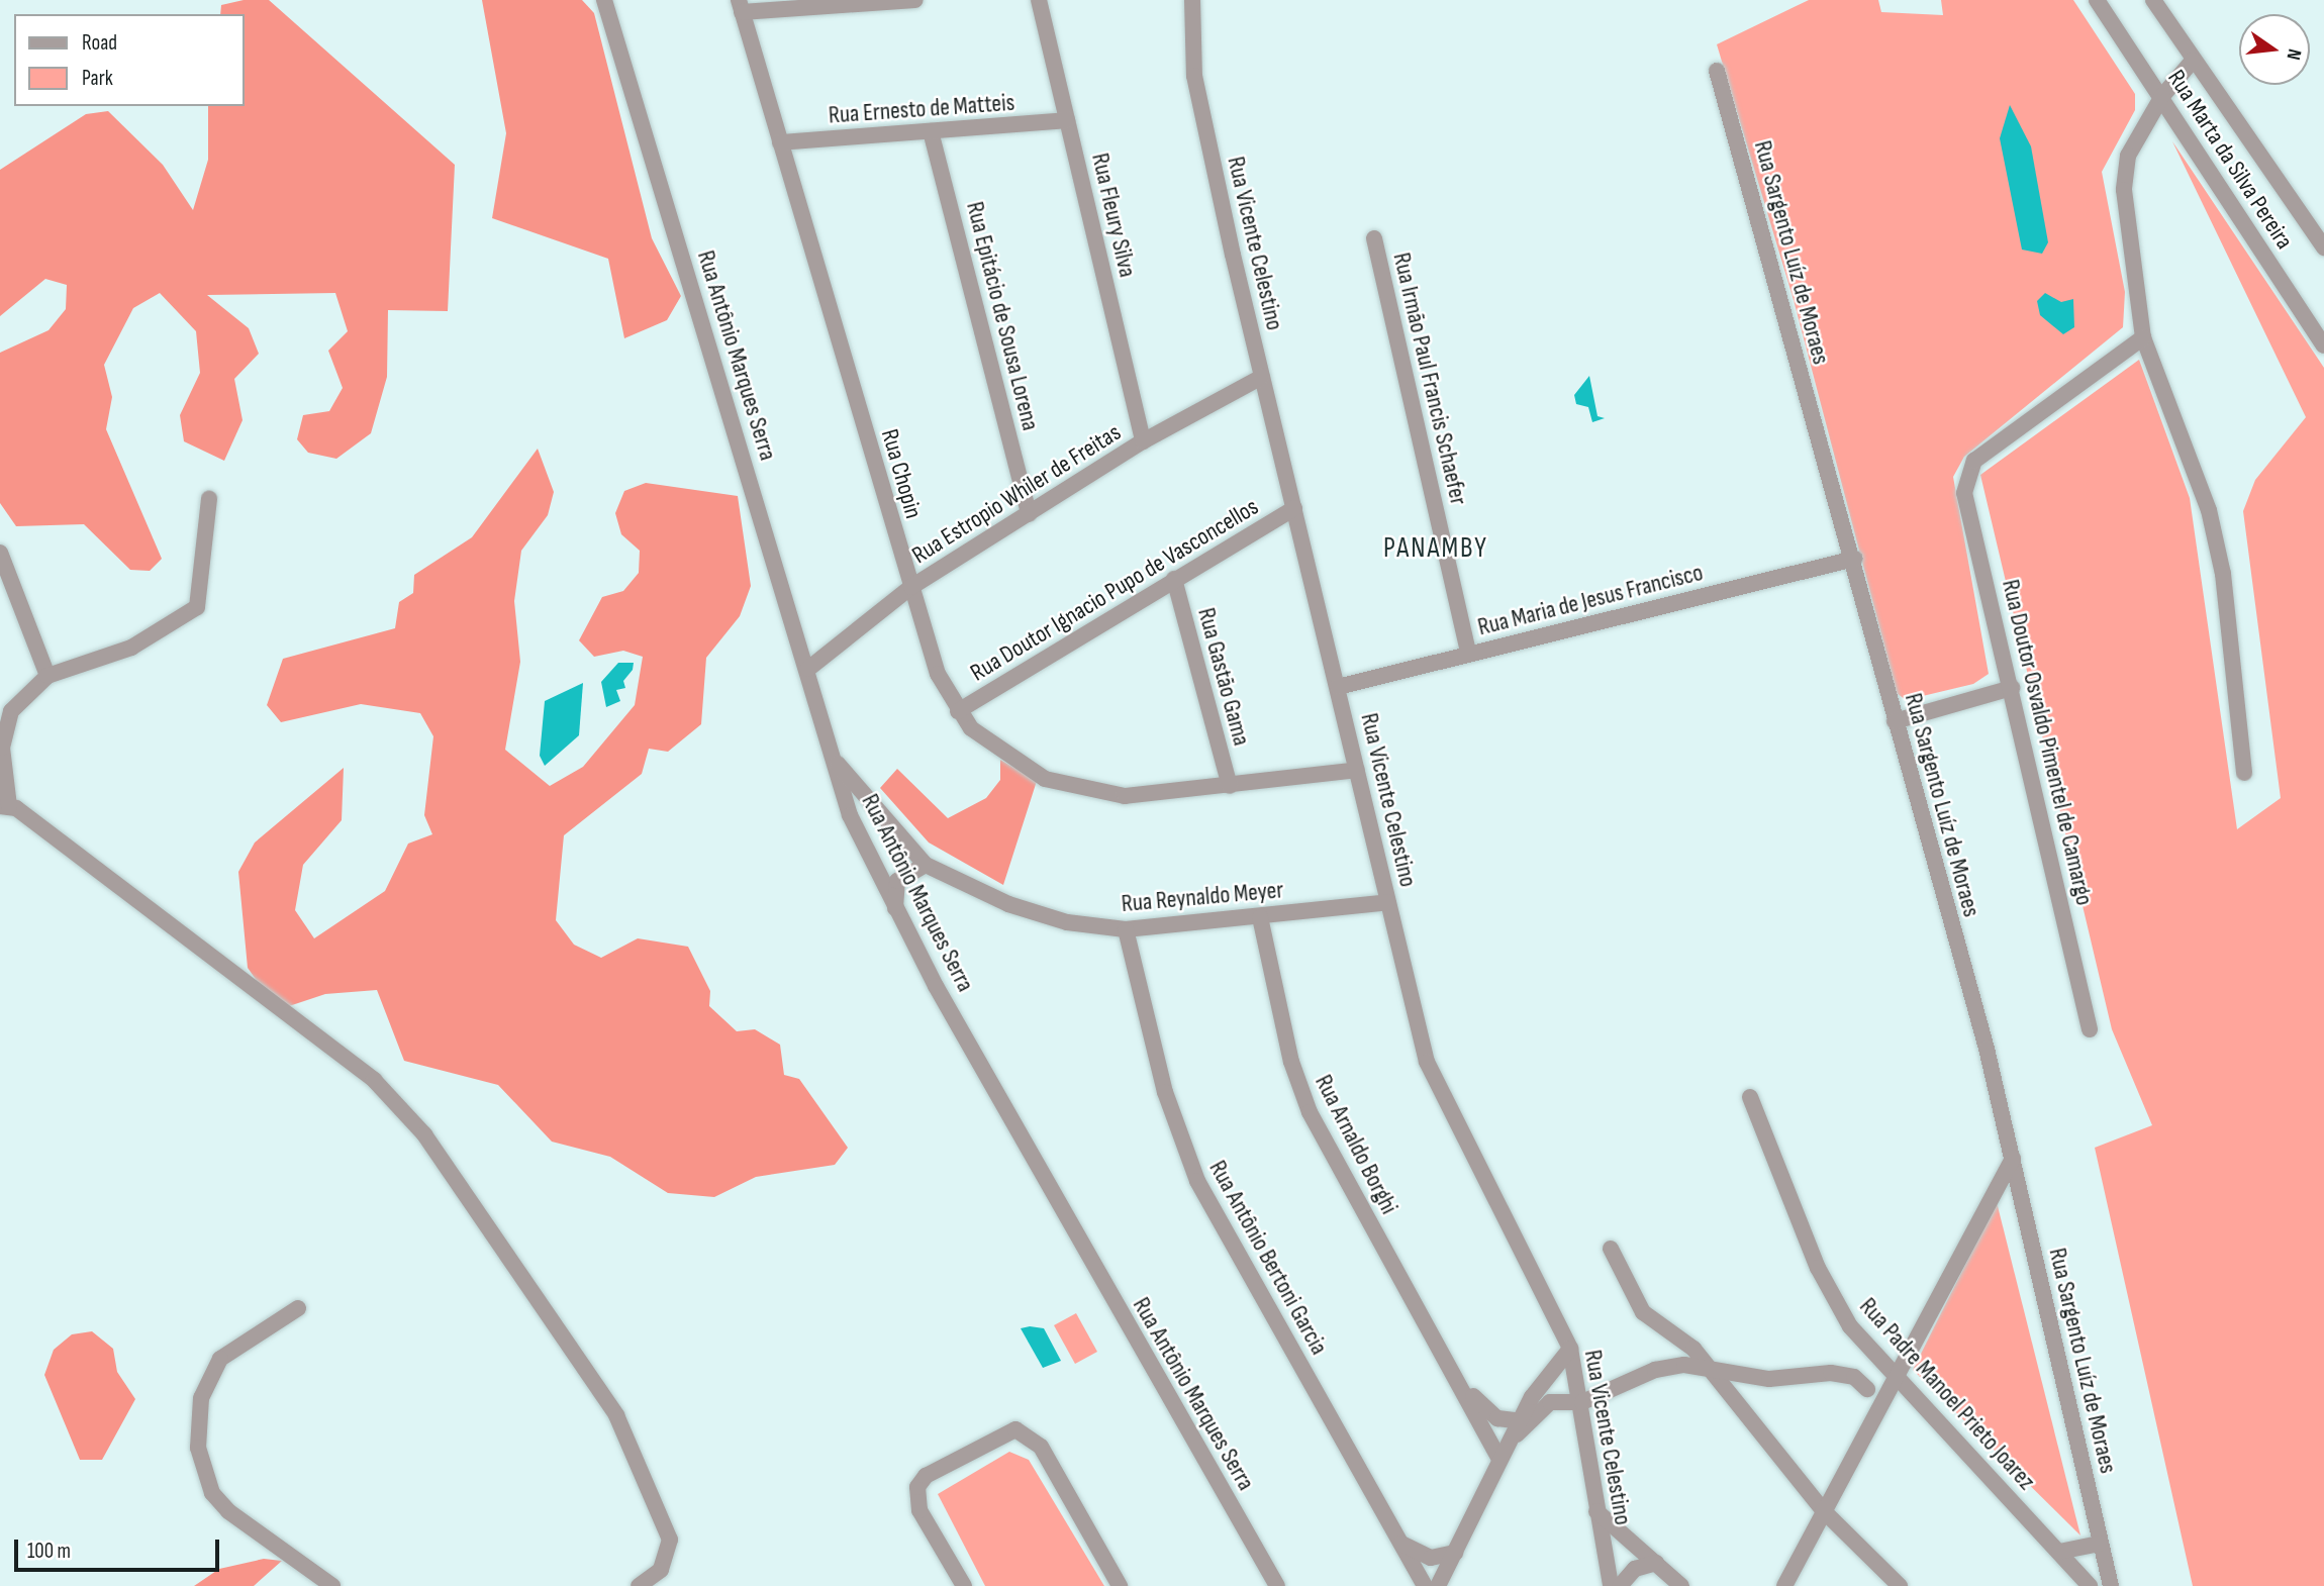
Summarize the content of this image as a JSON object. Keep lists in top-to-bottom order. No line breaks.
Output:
{"streets":{"street":["Rua Ernesto de Matteis","Rua Marta da Silva Pereira","Rua Fleury Silva","Rua Vicente Celestino","Rua Sargento Luíz de Moraes","Rua Epitácio de Sousa Lorena","Rua Antônio Marques Serra","Rua Irmão Paul Francis Schaefer","Rua Chopin","Rua Estropio Whiler de Freitas","Rua Doutor Ignacio Pupo de Vasconcellos","Rua Maria de Jesus Francisco","Rua Gastão Gama","Rua Doutor Osvaldo Pimentel de Camargo","Rua Reynaldo Meyer","Rua Arnaldo Borghi","Rua Antônio Bertoni Garcia","Rua Padre Manoel Prieto Joarez"]},"crossings":[["Rua Ernesto de Matteis","Rua Fleury Silva"],["Rua Ernesto de Matteis","Rua Epitácio de Sousa Lorena"],["Rua Ernesto de Matteis","Rua Chopin"],["Rua Fleury Silva","Rua Estropio Whiler de Freitas"],["Rua Vicente Celestino","Rua Chopin"],["Rua Vicente Celestino","Rua Estropio Whiler de Freitas"],["Rua Vicente Celestino","Rua Doutor Ignacio Pupo de Vasconcellos"],["Rua Vicente Celestino","Rua Maria de Jesus Francisco"],["Rua Vicente Celestino","Rua Reynaldo Meyer"],["Rua Sargento Luíz de Moraes","Rua Maria de Jesus Francisco"],["Rua Epitácio de Sousa Lorena","Rua Estropio Whiler de Freitas"],["Rua Antônio Marques Serra","Rua Estropio Whiler de Freitas"],["Rua Antônio Marques Serra","Rua Reynaldo Meyer"],["Rua Irmão Paul Francis Schaefer","Rua Maria de Jesus Francisco"],["Rua Chopin","Rua Estropio Whiler de Freitas"],["Rua Chopin","Rua Doutor Ignacio Pupo de Vasconcellos"],["Rua Chopin","Rua Gastão Gama"],["Rua Doutor Ignacio Pupo de Vasconcellos","Rua Gastão Gama"],["Rua Reynaldo Meyer","Rua Arnaldo Borghi"],["Rua Reynaldo Meyer","Rua Antônio Bertoni Garcia"]],"districts":["PANAMBY"],"legend":["Road","Park"],"scale_bar":"100 m","north":"right"}
